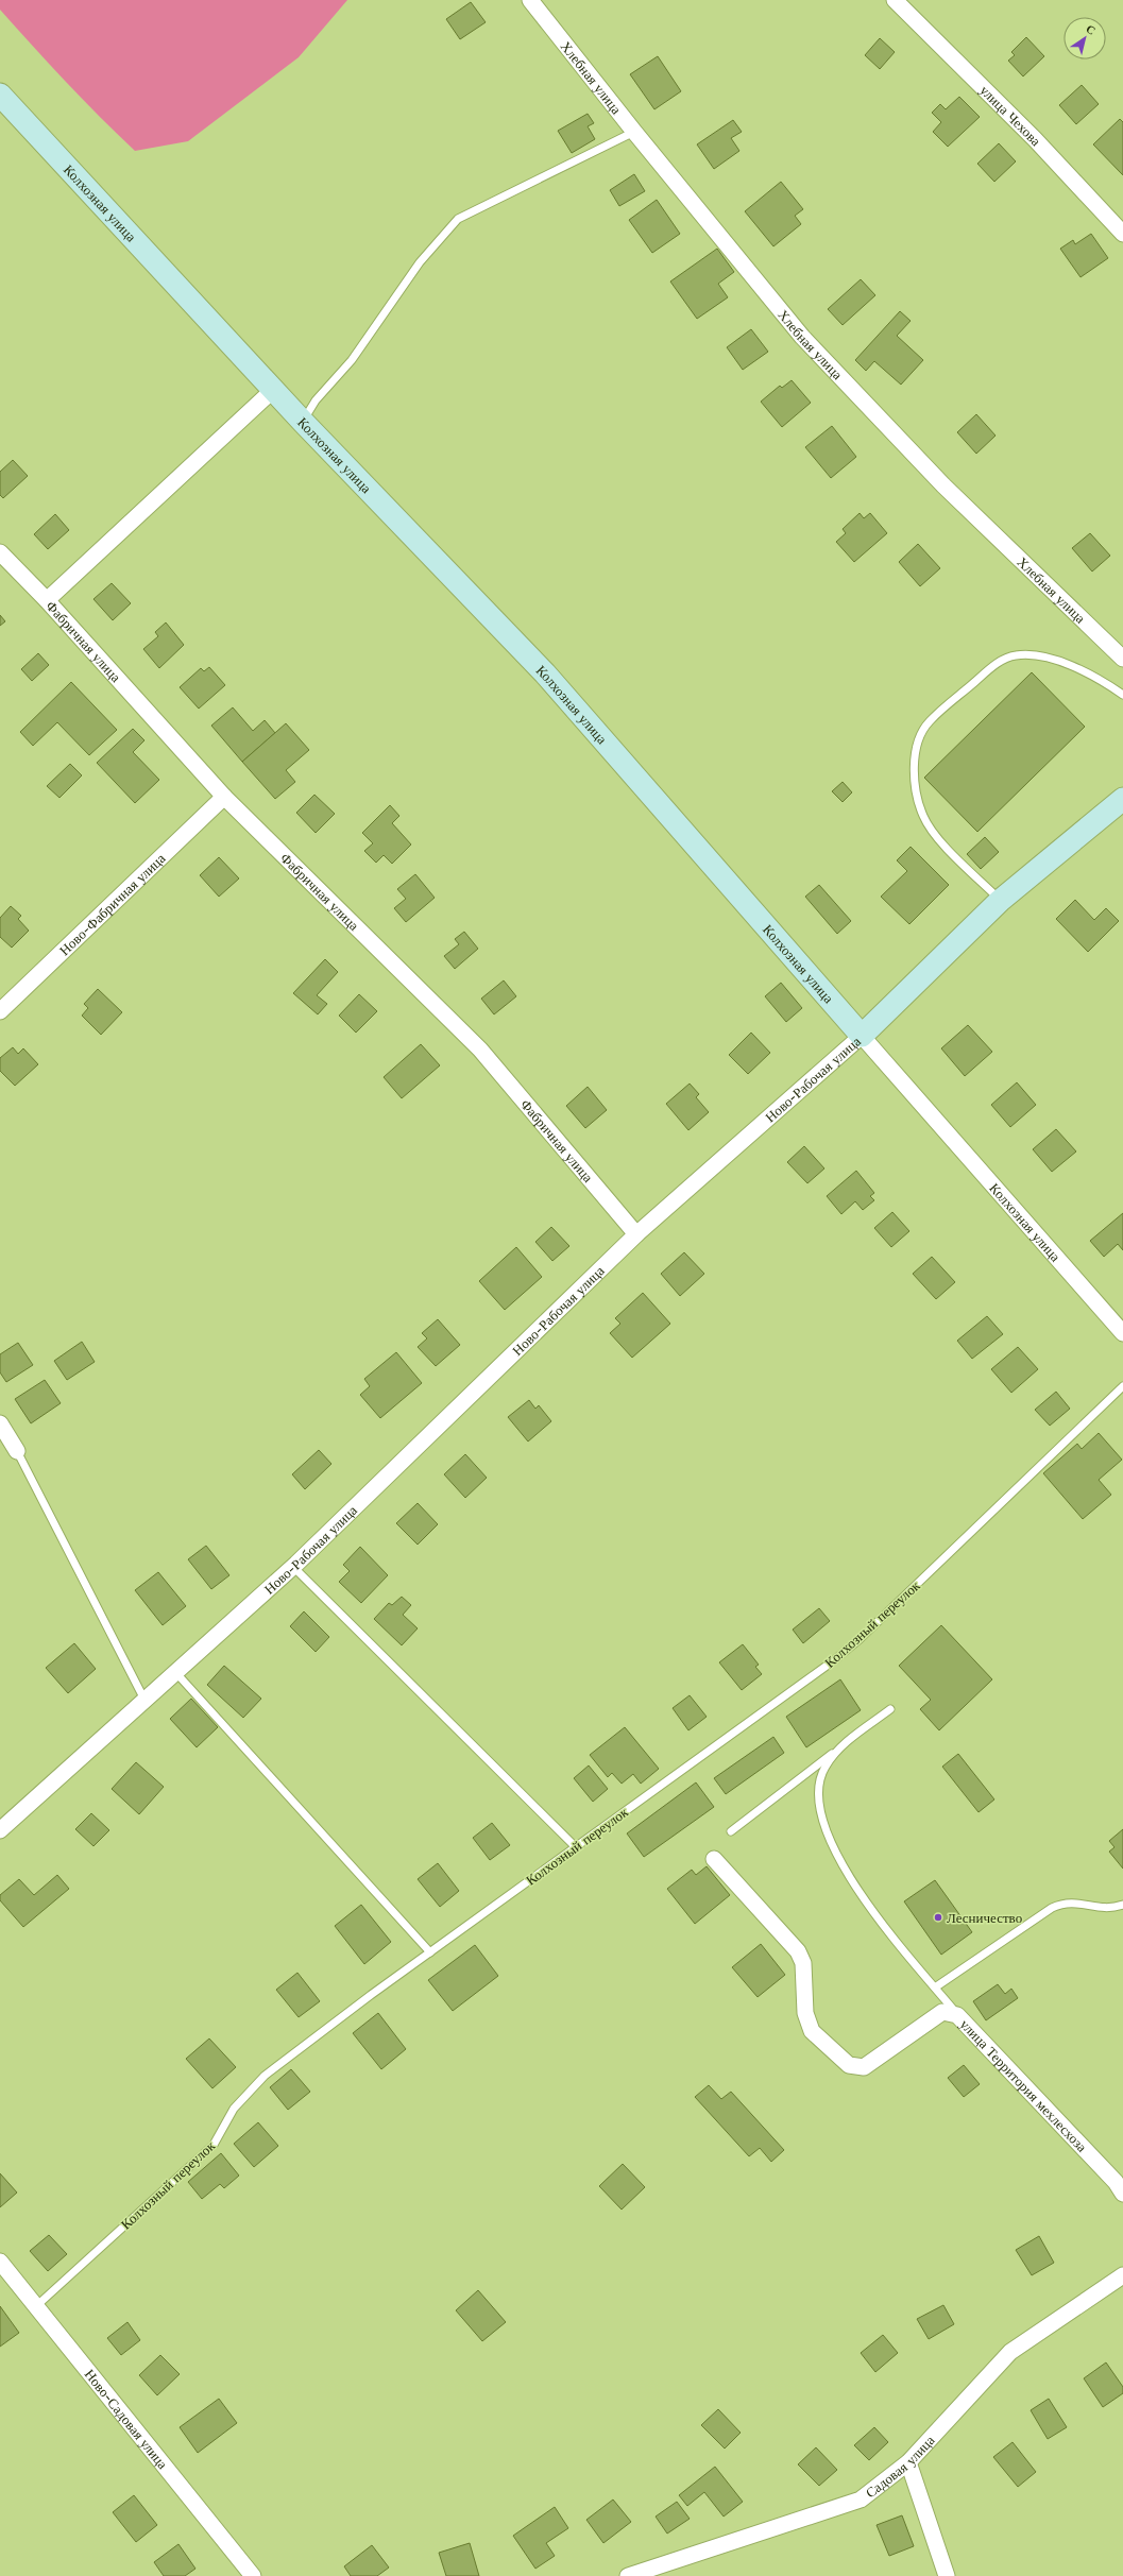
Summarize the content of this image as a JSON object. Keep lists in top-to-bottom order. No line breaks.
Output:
{"streets":{"street":["Хлебная улица","улица Чехова","Колхозная улица","Фабричная улица","Ново-Фабричная улица","Ново-Рабочая улица","улица Территория мехлесхоза","Ново-Садовая улица","Садовая улица"],"lane":["Колхозный переулок"]},"crossings":[["Колхозная улица","Ново-Рабочая улица"],["Фабричная улица","Ново-Фабричная улица"],["Фабричная улица","Ново-Рабочая улица"],["Колхозный переулок","Ново-Садовая улица"]],"places":["Лесничество"],"north":"top right"}
